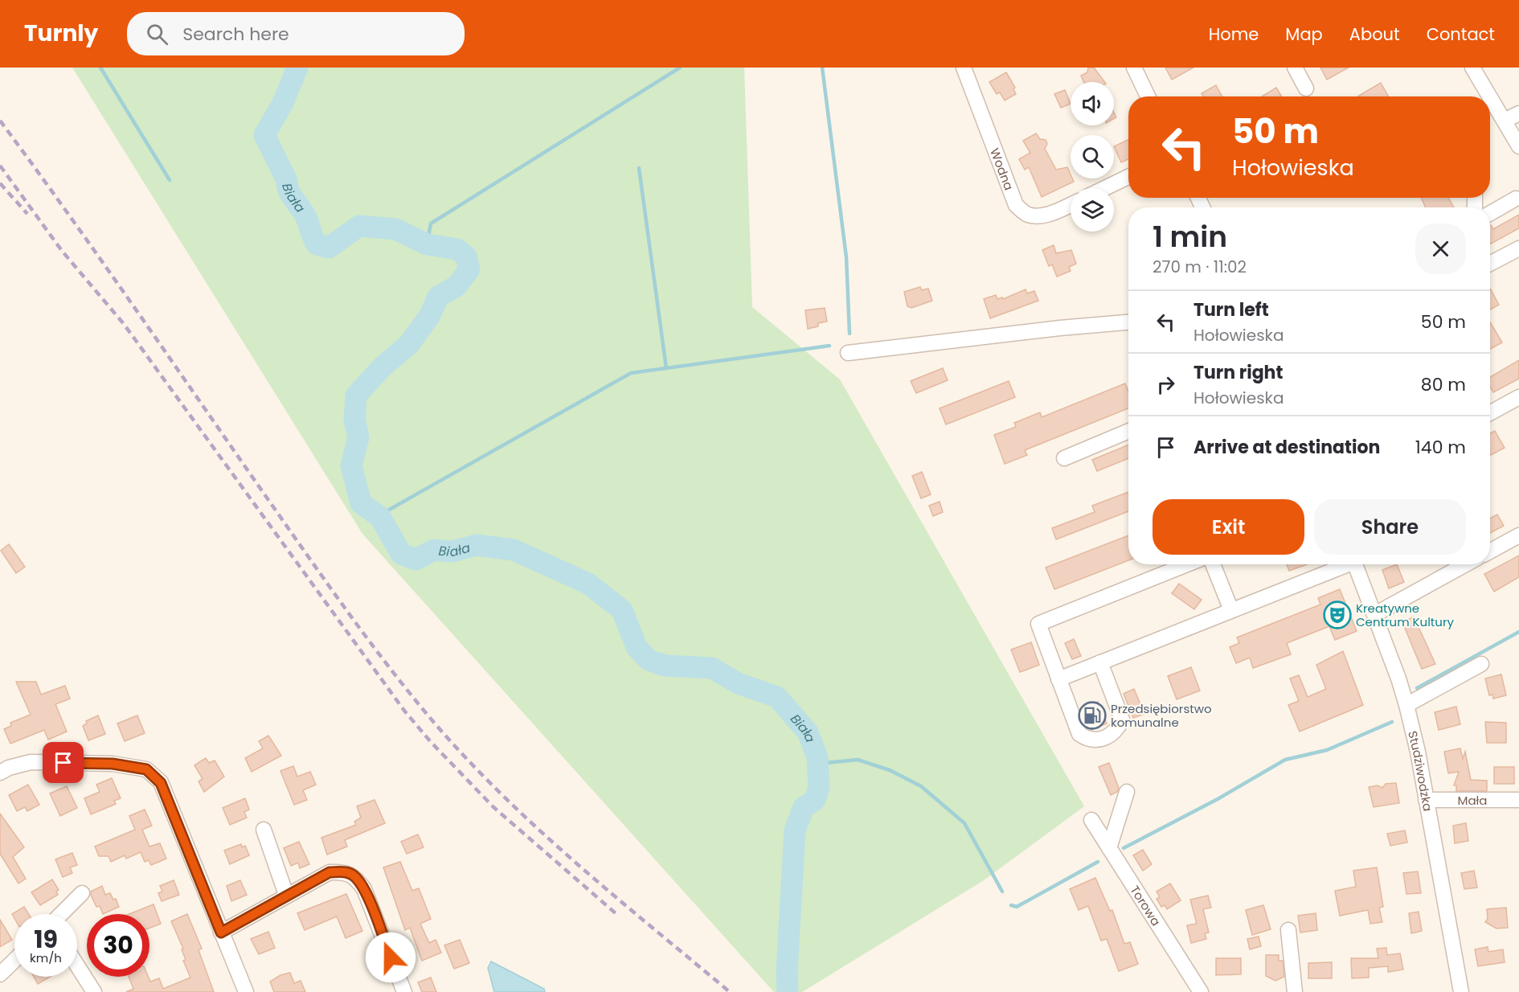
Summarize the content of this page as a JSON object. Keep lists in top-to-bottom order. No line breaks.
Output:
{"streets":{"street":["Wodna","Studziwodzka","Mała","Torowa"]},"crossings":[["Studziwodzka","Mała"]],"water":["Biała"],"places":{"theatre":["Kreatywne Centrum Kultury"],"fuel station":["Przedsiębiorstwo komunalne"]},"page":{"header":"Turnly","search":"Search here","nav":["Home","Map","About","Contact"],"turn":["50 m","Hołowieska"],"heading":["1 min","270 m · 11:02"],"list":[{"name":"Turn left","note":"Hołowieska","value":"50 m"},{"name":"Turn right","note":"Hołowieska","value":"80 m"},{"name":"Arrive at destination","value":"140 m"}],"buttons":["Exit","Share"],"speed":"19 km/h","limit":"30"}}
